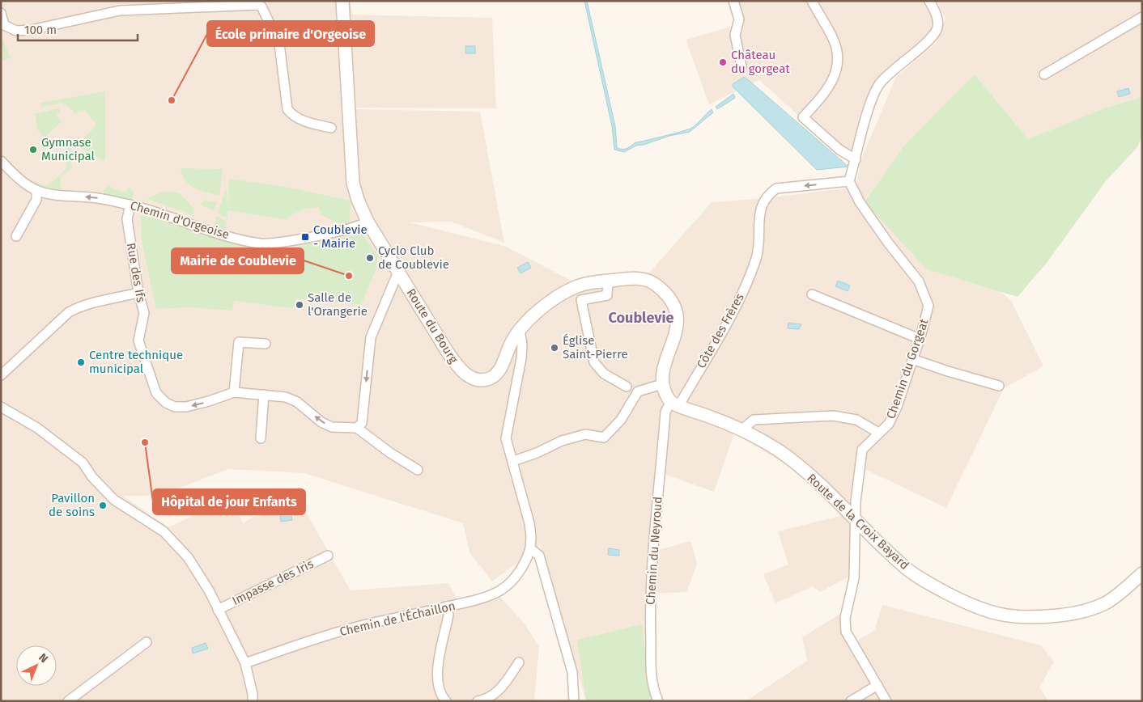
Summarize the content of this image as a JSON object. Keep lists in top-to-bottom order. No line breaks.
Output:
{"streets":{"main road":["Route du Bourg","Route de la Croix Bayard"],"street":["Chemin d'Orgeoise","Rue des Ifs","Côte des Frères","Chemin du Gorgeat","Chemin du Neyroud","Impasse des Iris","Chemin de l'Échaillon"]},"crossings":[["Chemin d'Orgeoise","Rue des Ifs"],["Chemin d'Orgeoise","Route du Bourg"],["Côte des Frères","Chemin du Gorgeat"],["Côte des Frères","Route de la Croix Bayard"],["Côte des Frères","Chemin du Neyroud"],["Chemin du Gorgeat","Route de la Croix Bayard"],["Route de la Croix Bayard","Chemin du Neyroud"]],"one_way":["Côte des Frères"],"districts":["Coublevie"],"places":{"other":["Château du gorgeat","École primaire d'Orgeoise","Gymnase Municipal","Cyclo Club de Coublevie","Mairie de Coublevie","Salle de l'Orangerie","Église Saint-Pierre","Centre technique municipal","Hôpital de jour Enfants","Pavillon de soins"],"transit":["Coublevie - Mairie"]},"scale_bar":"100 m","north":"top right"}
